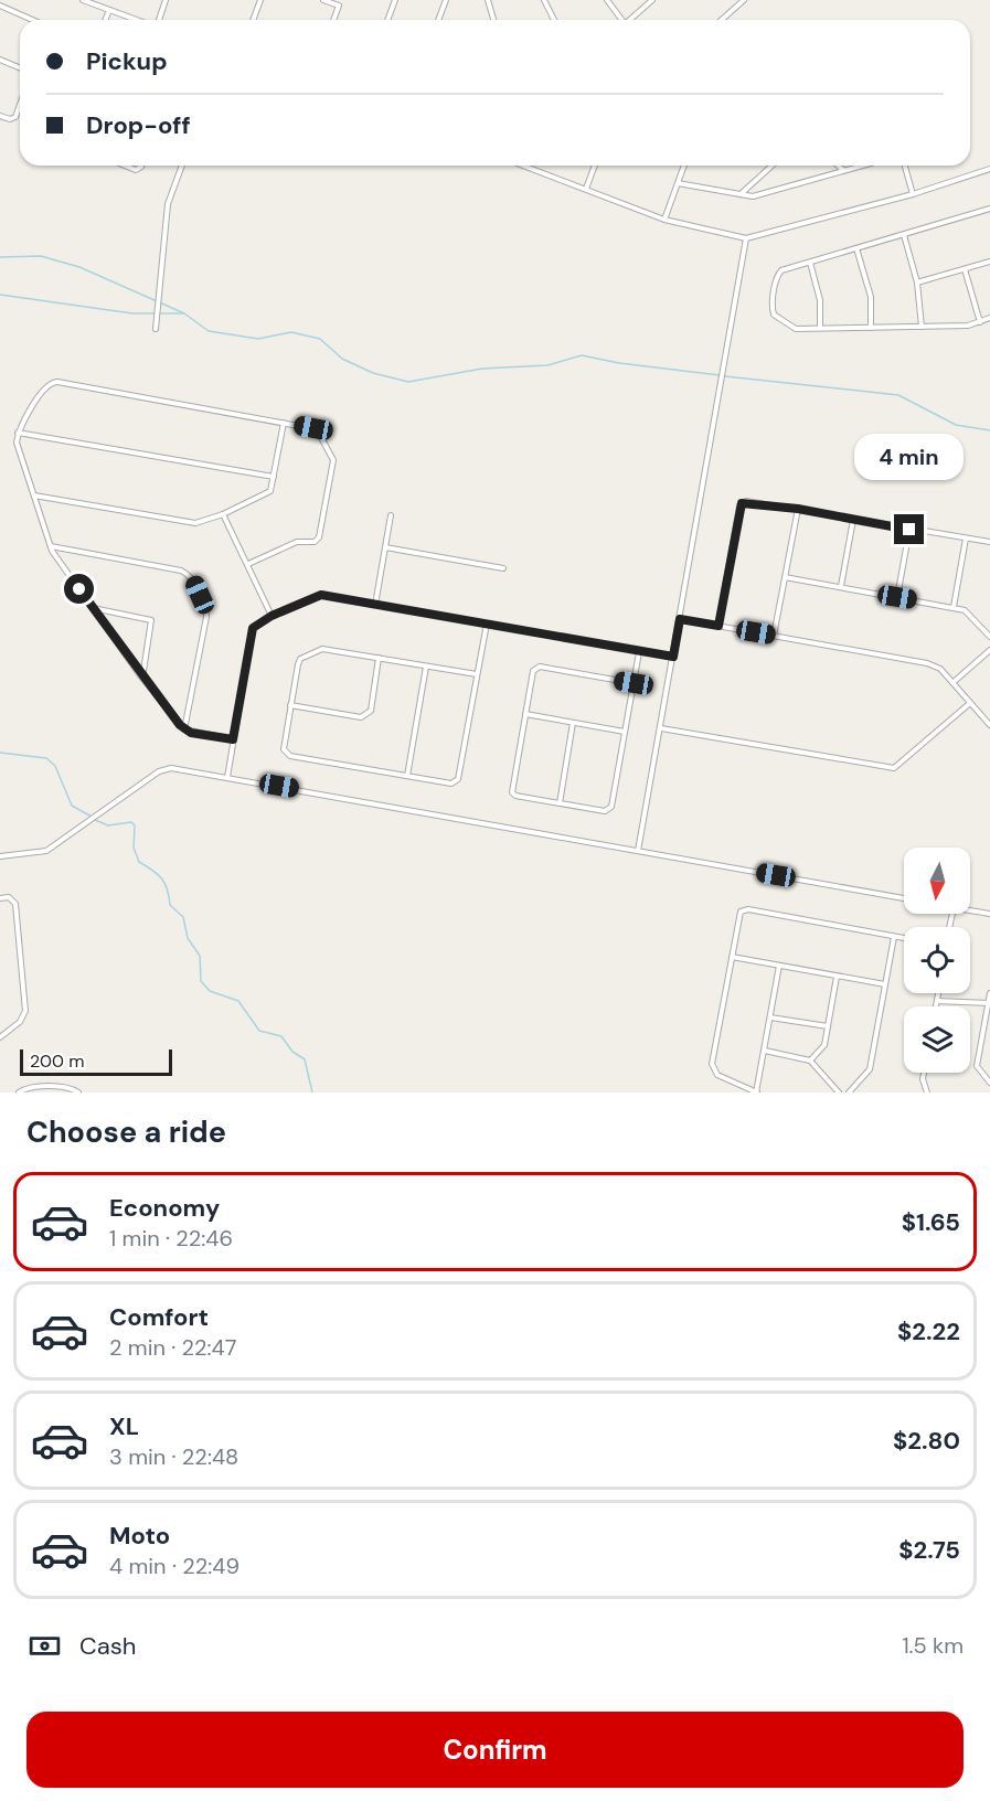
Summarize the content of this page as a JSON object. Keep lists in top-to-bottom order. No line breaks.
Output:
{"scale_bar":"200 m","north":"bottom","page":{"banner":["Pickup","Drop-off"],"bubble":"4 min","scale":"200 m","heading":"Choose a ride","list":[{"name":"Economy","note":"1 min · 22:46","value":"$1.65"},{"name":"Comfort","note":"2 min · 22:47","value":"$2.22"},{"name":"XL","note":"3 min · 22:48","value":"$2.80"},{"name":"Moto","note":"4 min · 22:49","value":"$2.75"}],"pay":["Cash","1.5 km"],"buttons":"Confirm"}}
